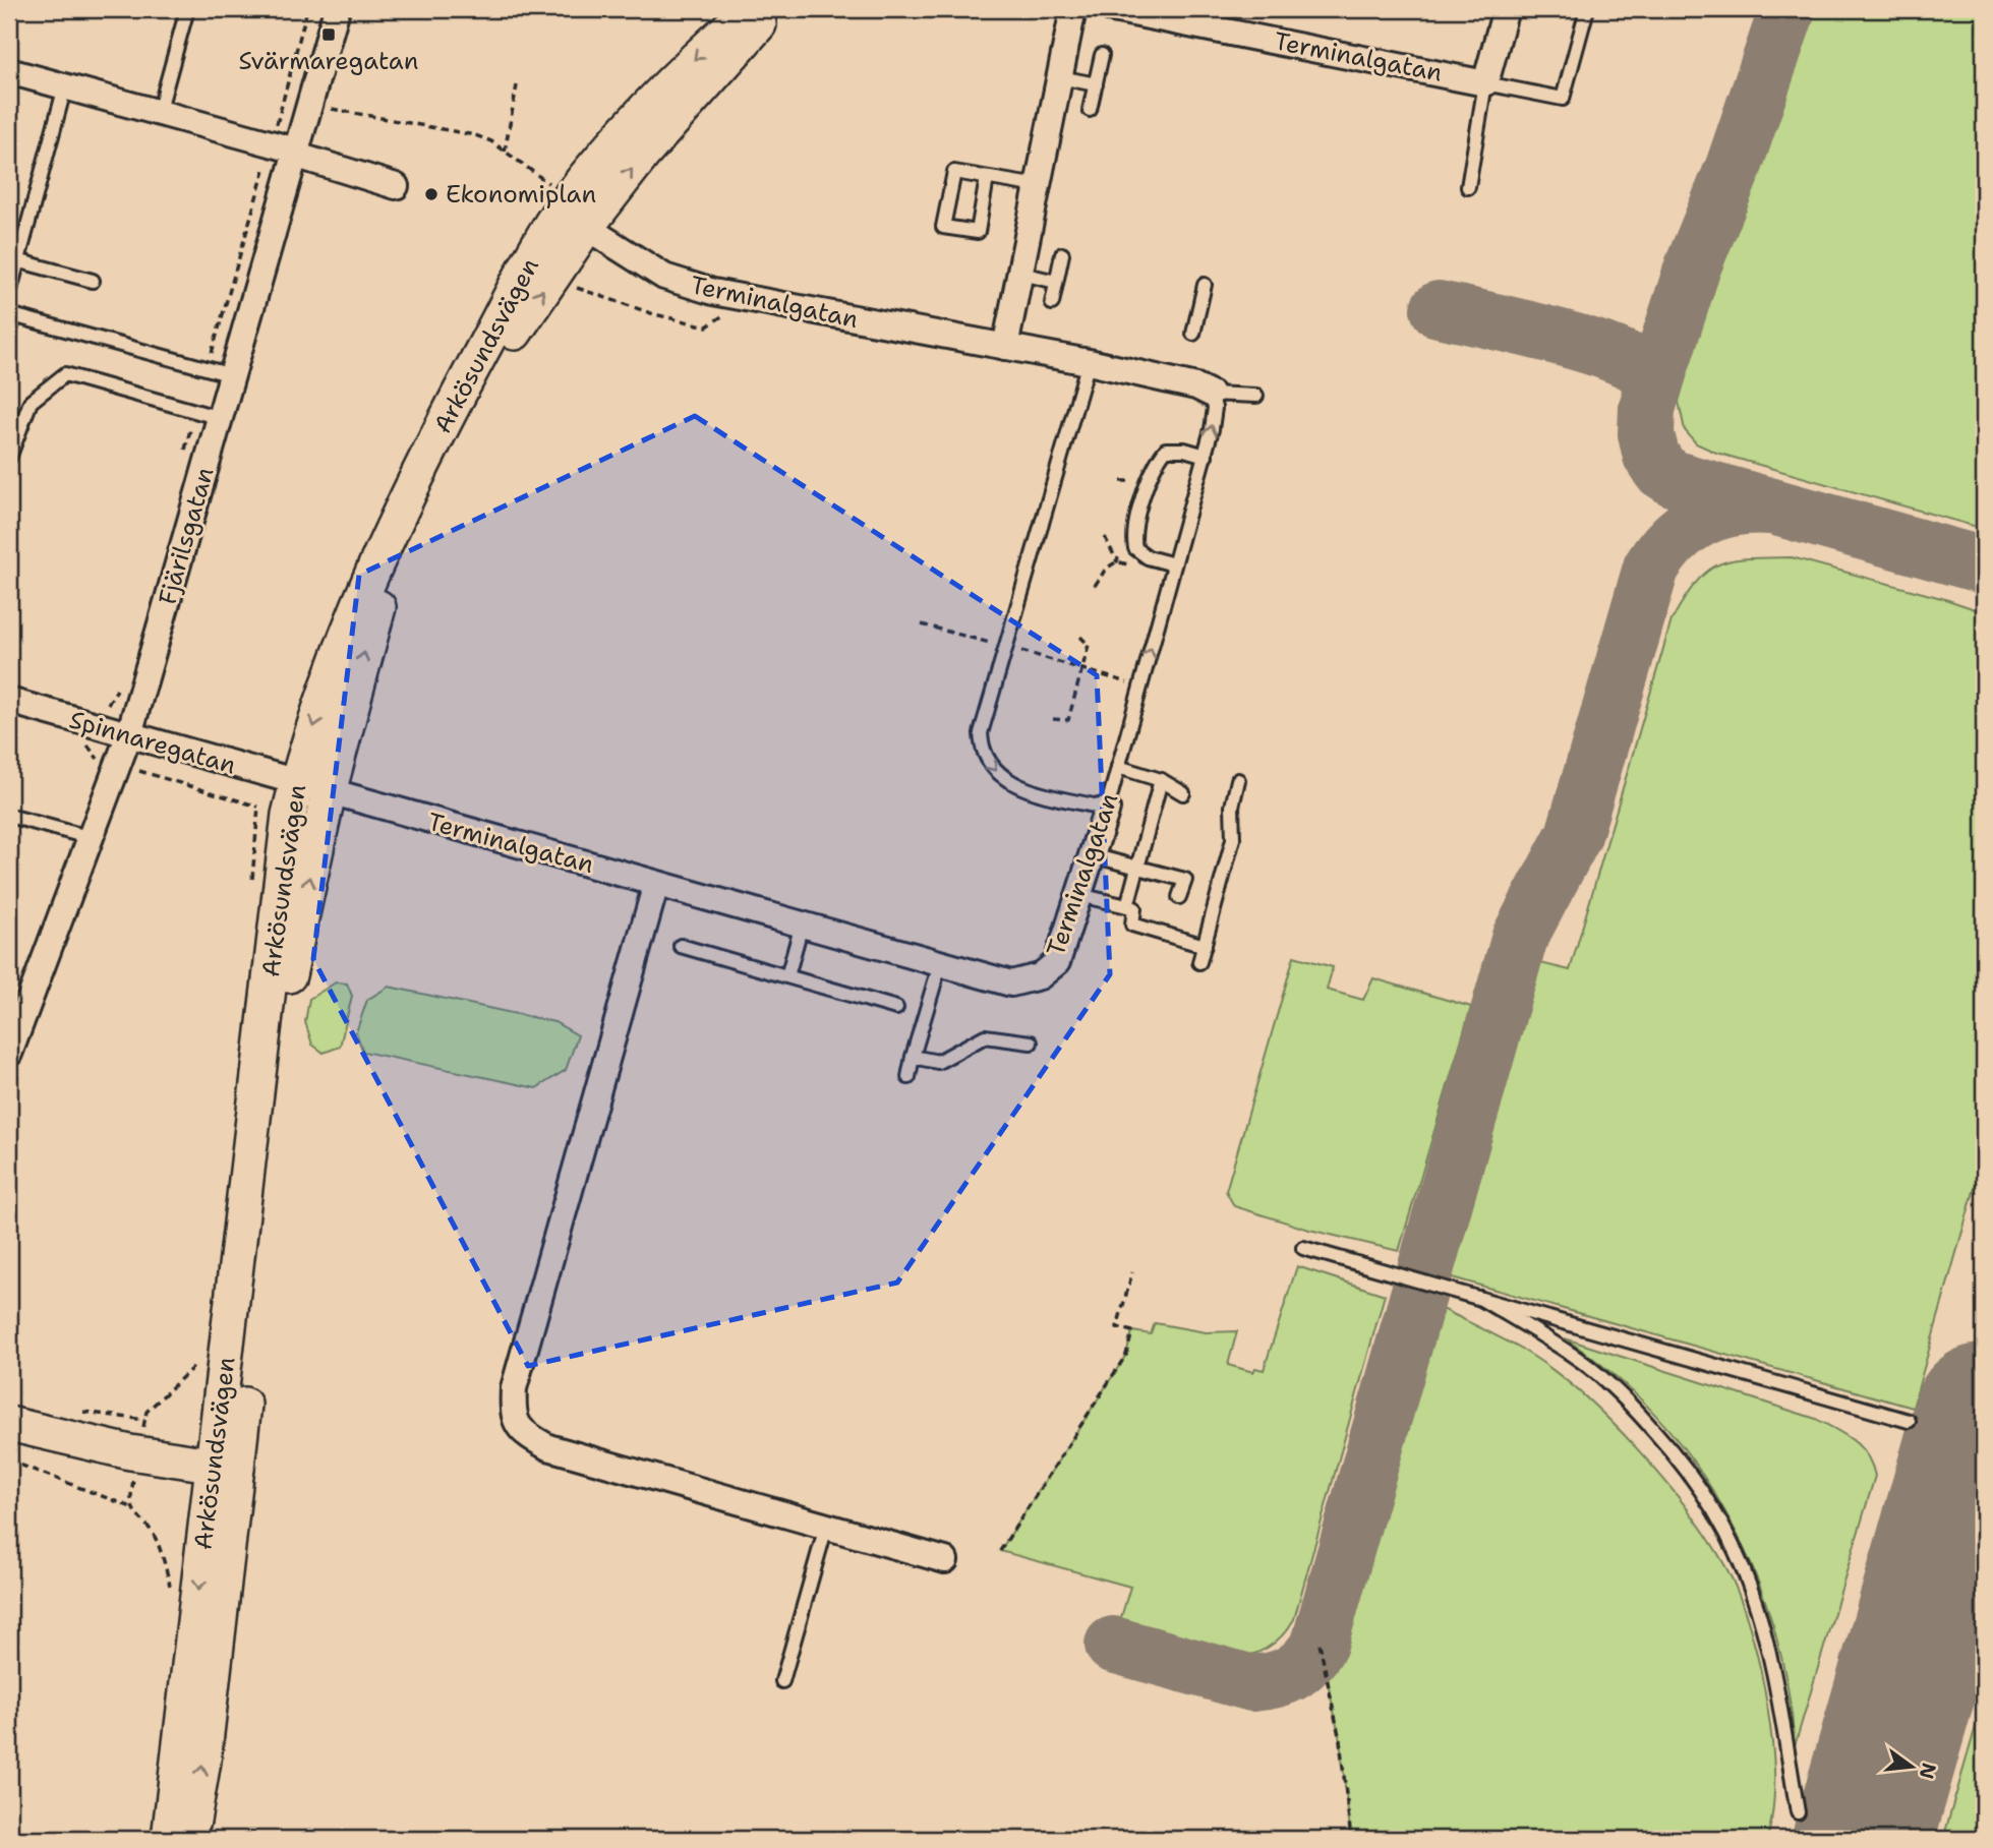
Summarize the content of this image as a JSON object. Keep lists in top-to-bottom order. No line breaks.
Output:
{"streets":{"main road":["Arkösundsvägen"],"street":["Terminalgatan","Fjärilsgatan","Spinnaregatan"]},"crossings":[["Terminalgatan","Arkösundsvägen"],["Terminalgatan","Spinnaregatan"],["Arkösundsvägen","Spinnaregatan"],["Fjärilsgatan","Spinnaregatan"]],"places":{"transit":["Svärmaregatan"],"other":["Ekonomiplan"]},"north":"right"}
